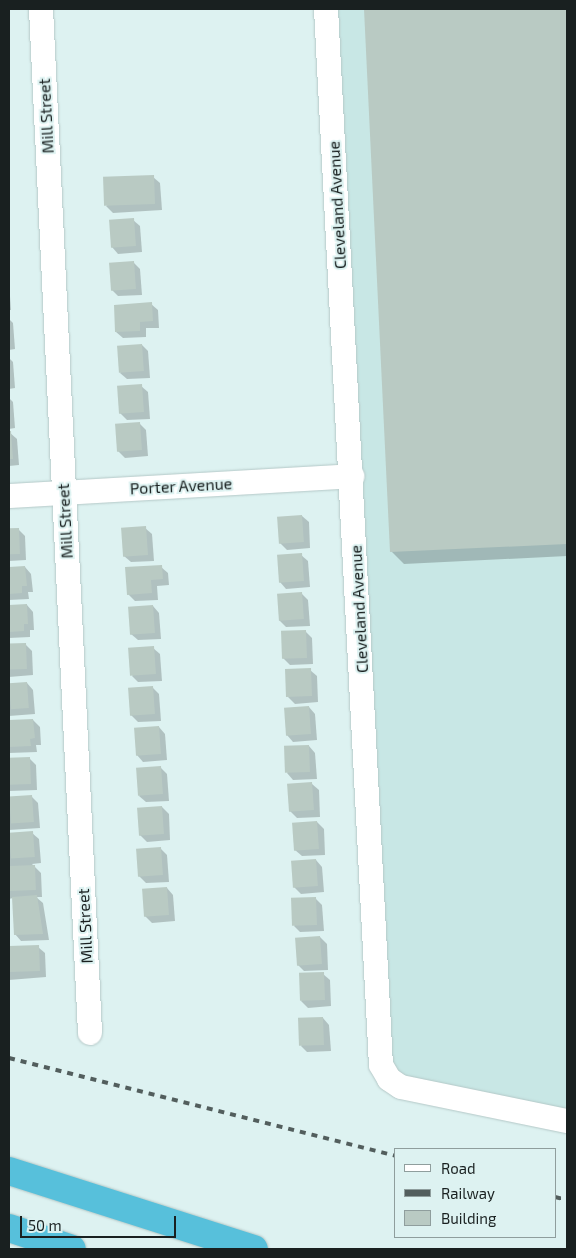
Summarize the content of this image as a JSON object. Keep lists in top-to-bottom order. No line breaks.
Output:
{"streets":{"street":["Mill Street","Cleveland Avenue","Porter Avenue"]},"crossings":[["Mill Street","Porter Avenue"],["Cleveland Avenue","Porter Avenue"]],"legend":["Road","Railway","Building"],"scale_bar":"50 m"}
